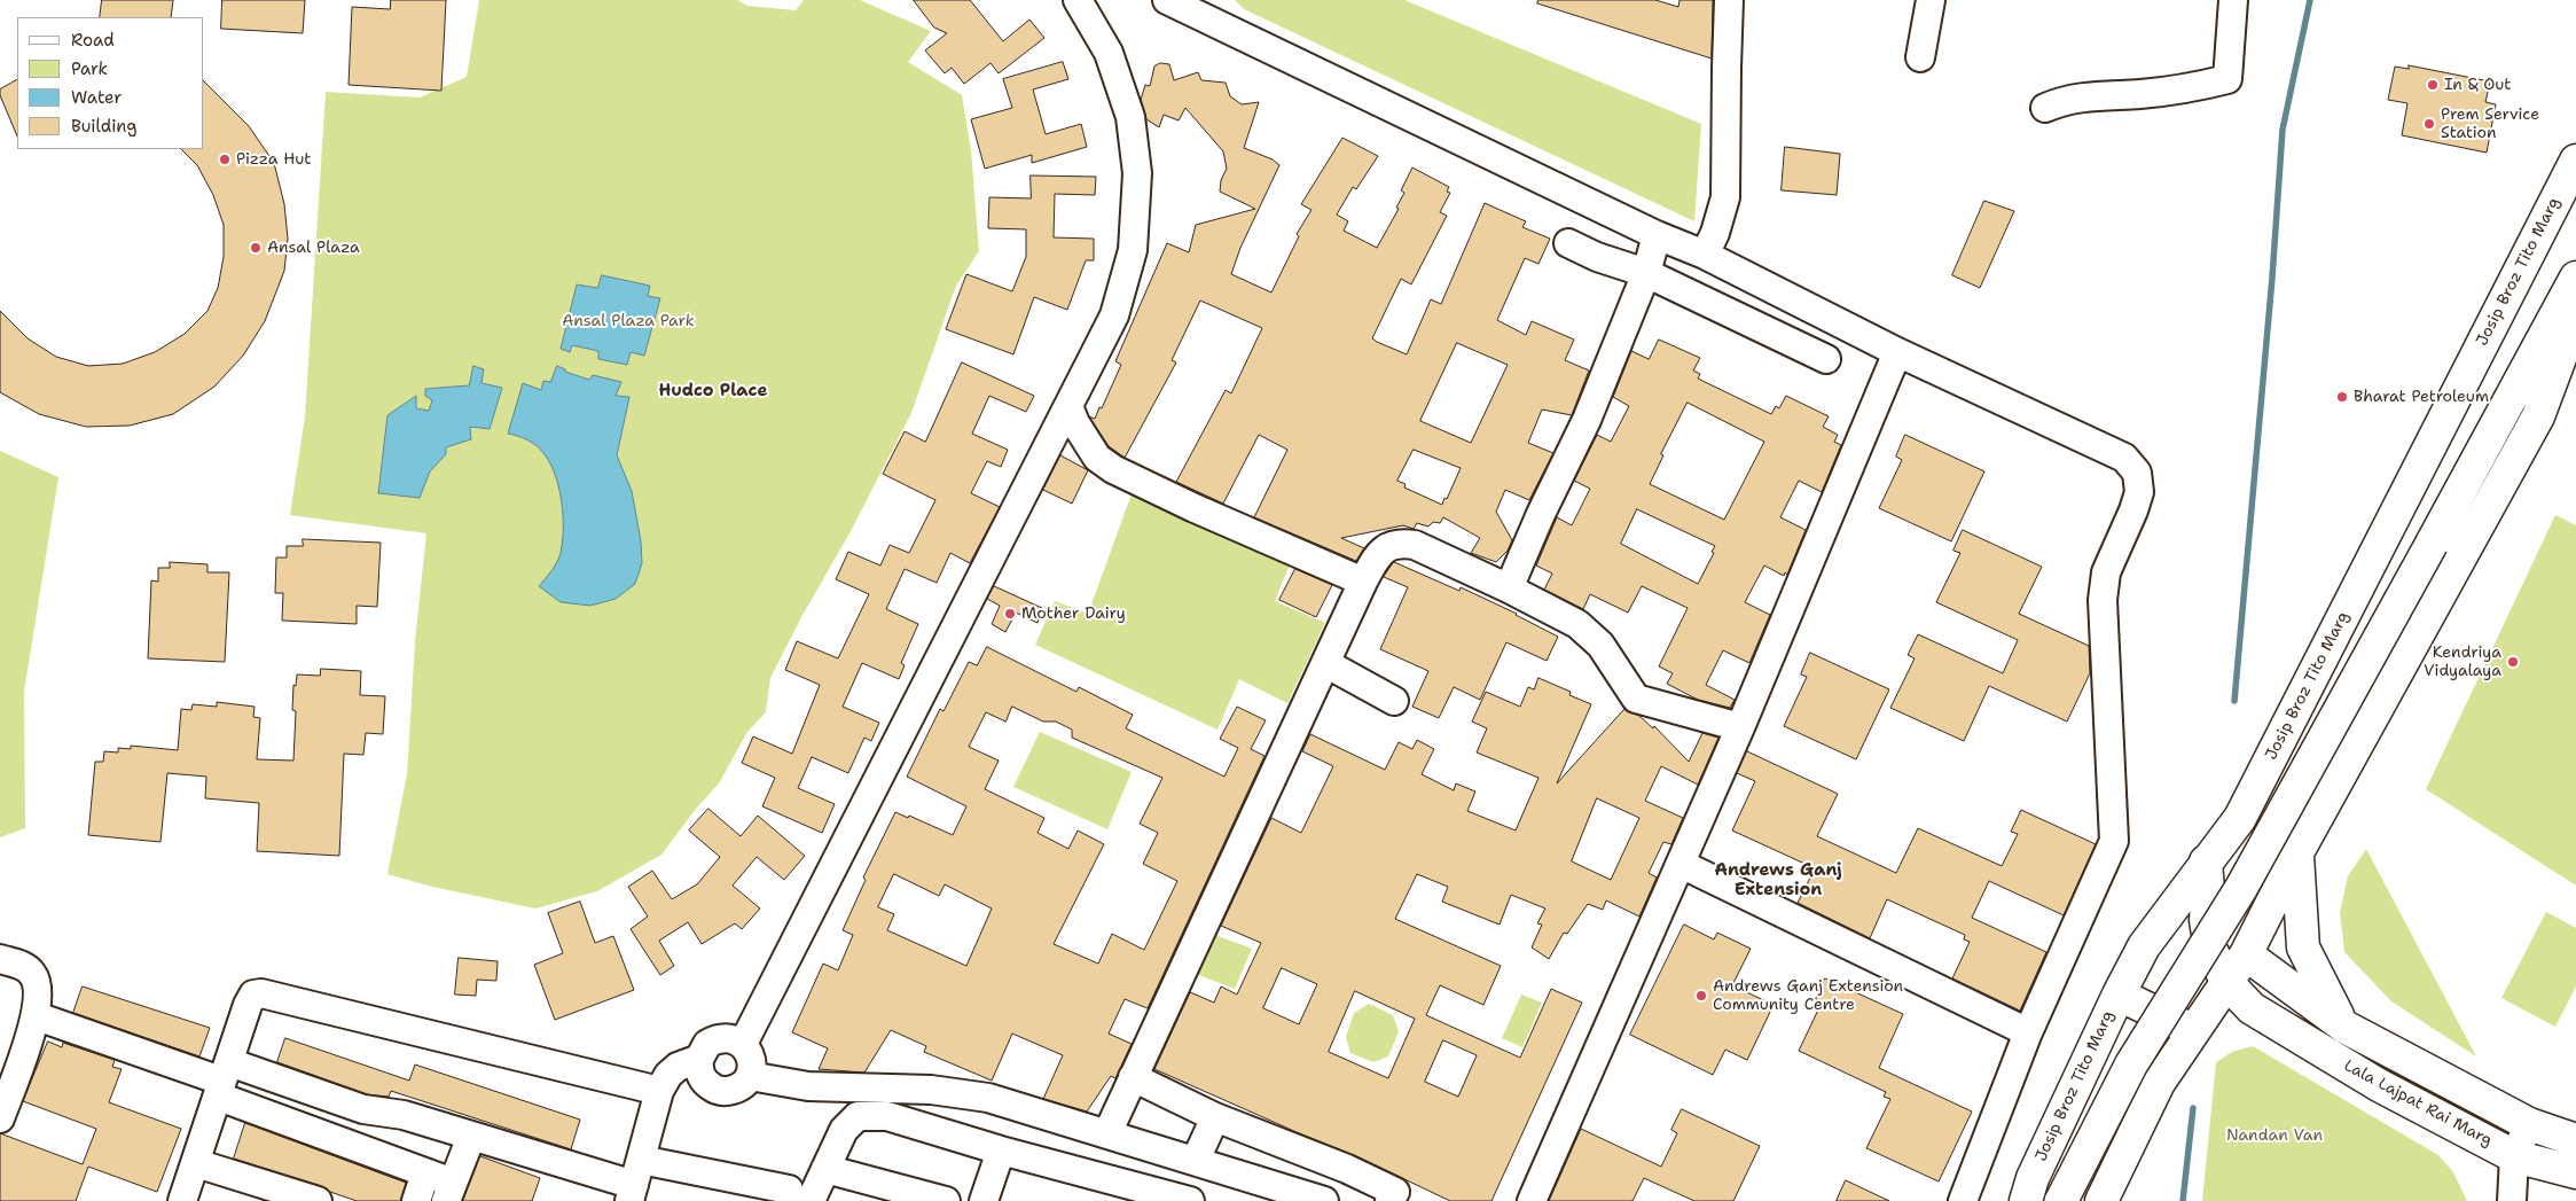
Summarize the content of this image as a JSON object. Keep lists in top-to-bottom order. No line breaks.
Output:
{"streets":{"main road":["Josip Broz Tito Marg","Lala Lajpat Rai Marg"]},"crossings":[["Josip Broz Tito Marg","Lala Lajpat Rai Marg"]],"districts":["Hudco Place","Andrews Ganj Extension"],"parks":["Ansal Plaza Park","Nandan Van"],"places":["In & Out","Prem Service Station","Pizza Hut","Ansal Plaza","Bharat Petroleum","Mother Dairy","Kendriya Vidyalaya","Andrews Ganj Extension Community Centre"],"legend":["Road","Park","Water","Building"]}
